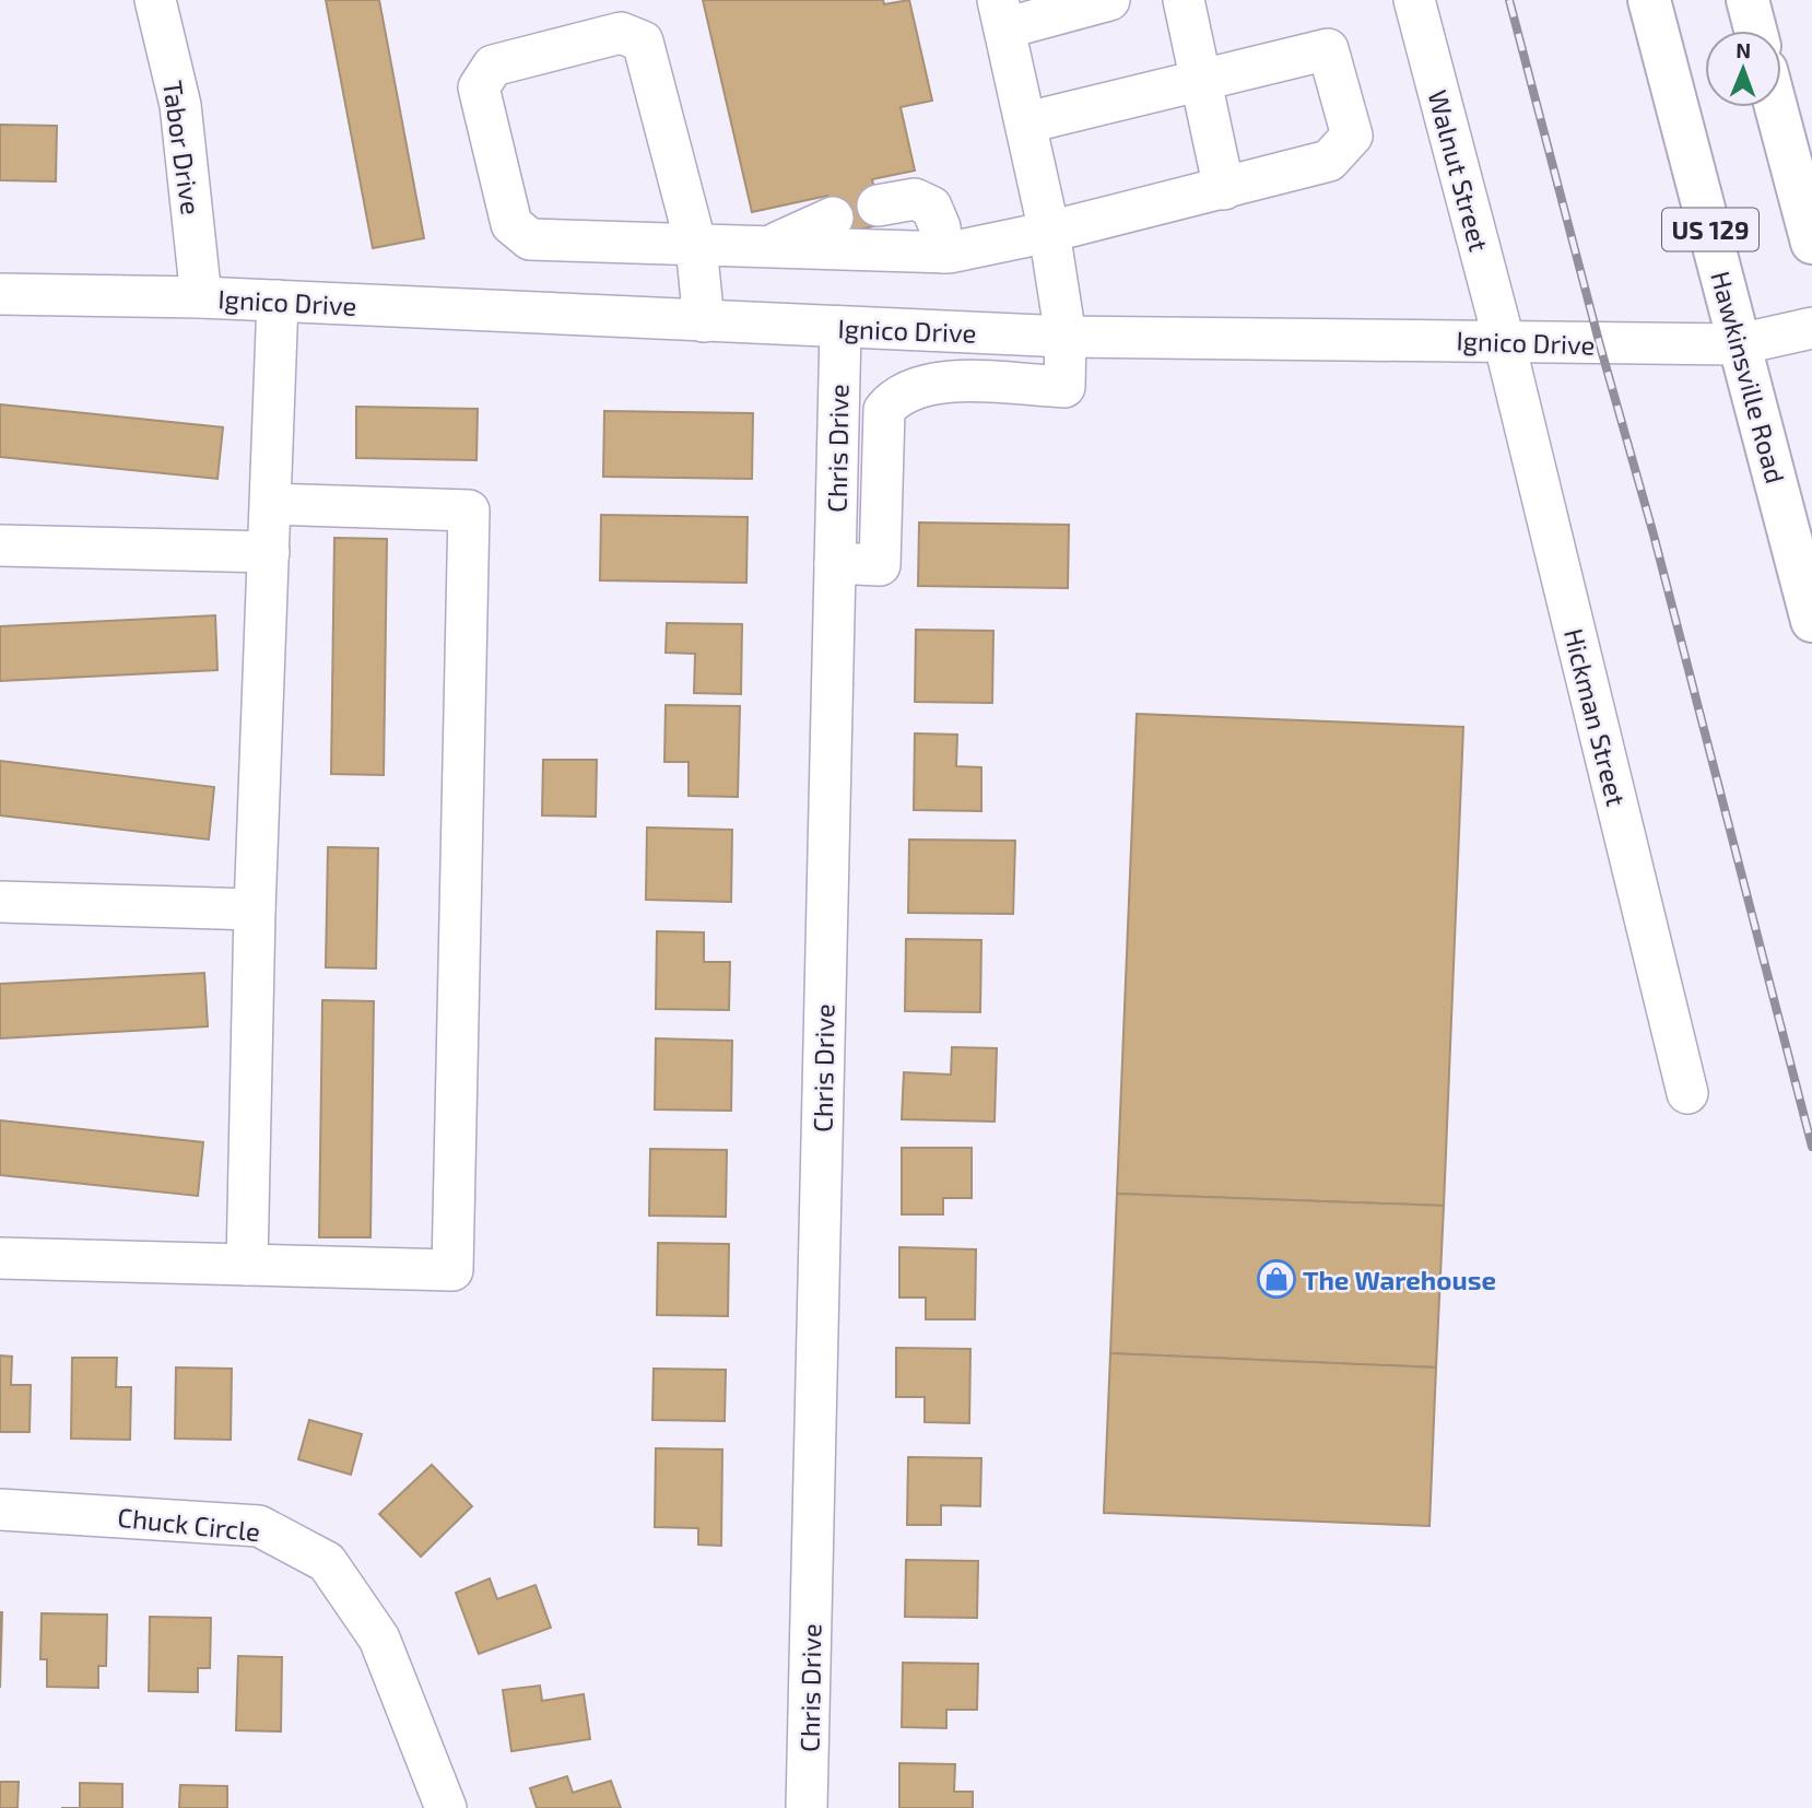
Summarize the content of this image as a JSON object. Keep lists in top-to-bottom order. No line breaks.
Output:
{"streets":{"main road":["US 129","Hawkinsville Road"],"street":["Tabor Drive","Walnut Street","Ignico Drive","Chris Drive","Hickman Street","Chuck Circle"]},"crossings":[["Tabor Drive","Ignico Drive"],["Walnut Street","Ignico Drive"],["Walnut Street","Hickman Street"],["Ignico Drive","Hawkinsville Road"],["Ignico Drive","Chris Drive"],["Ignico Drive","Hickman Street"]],"places":{"shop":["The Warehouse"]},"north":"top"}
